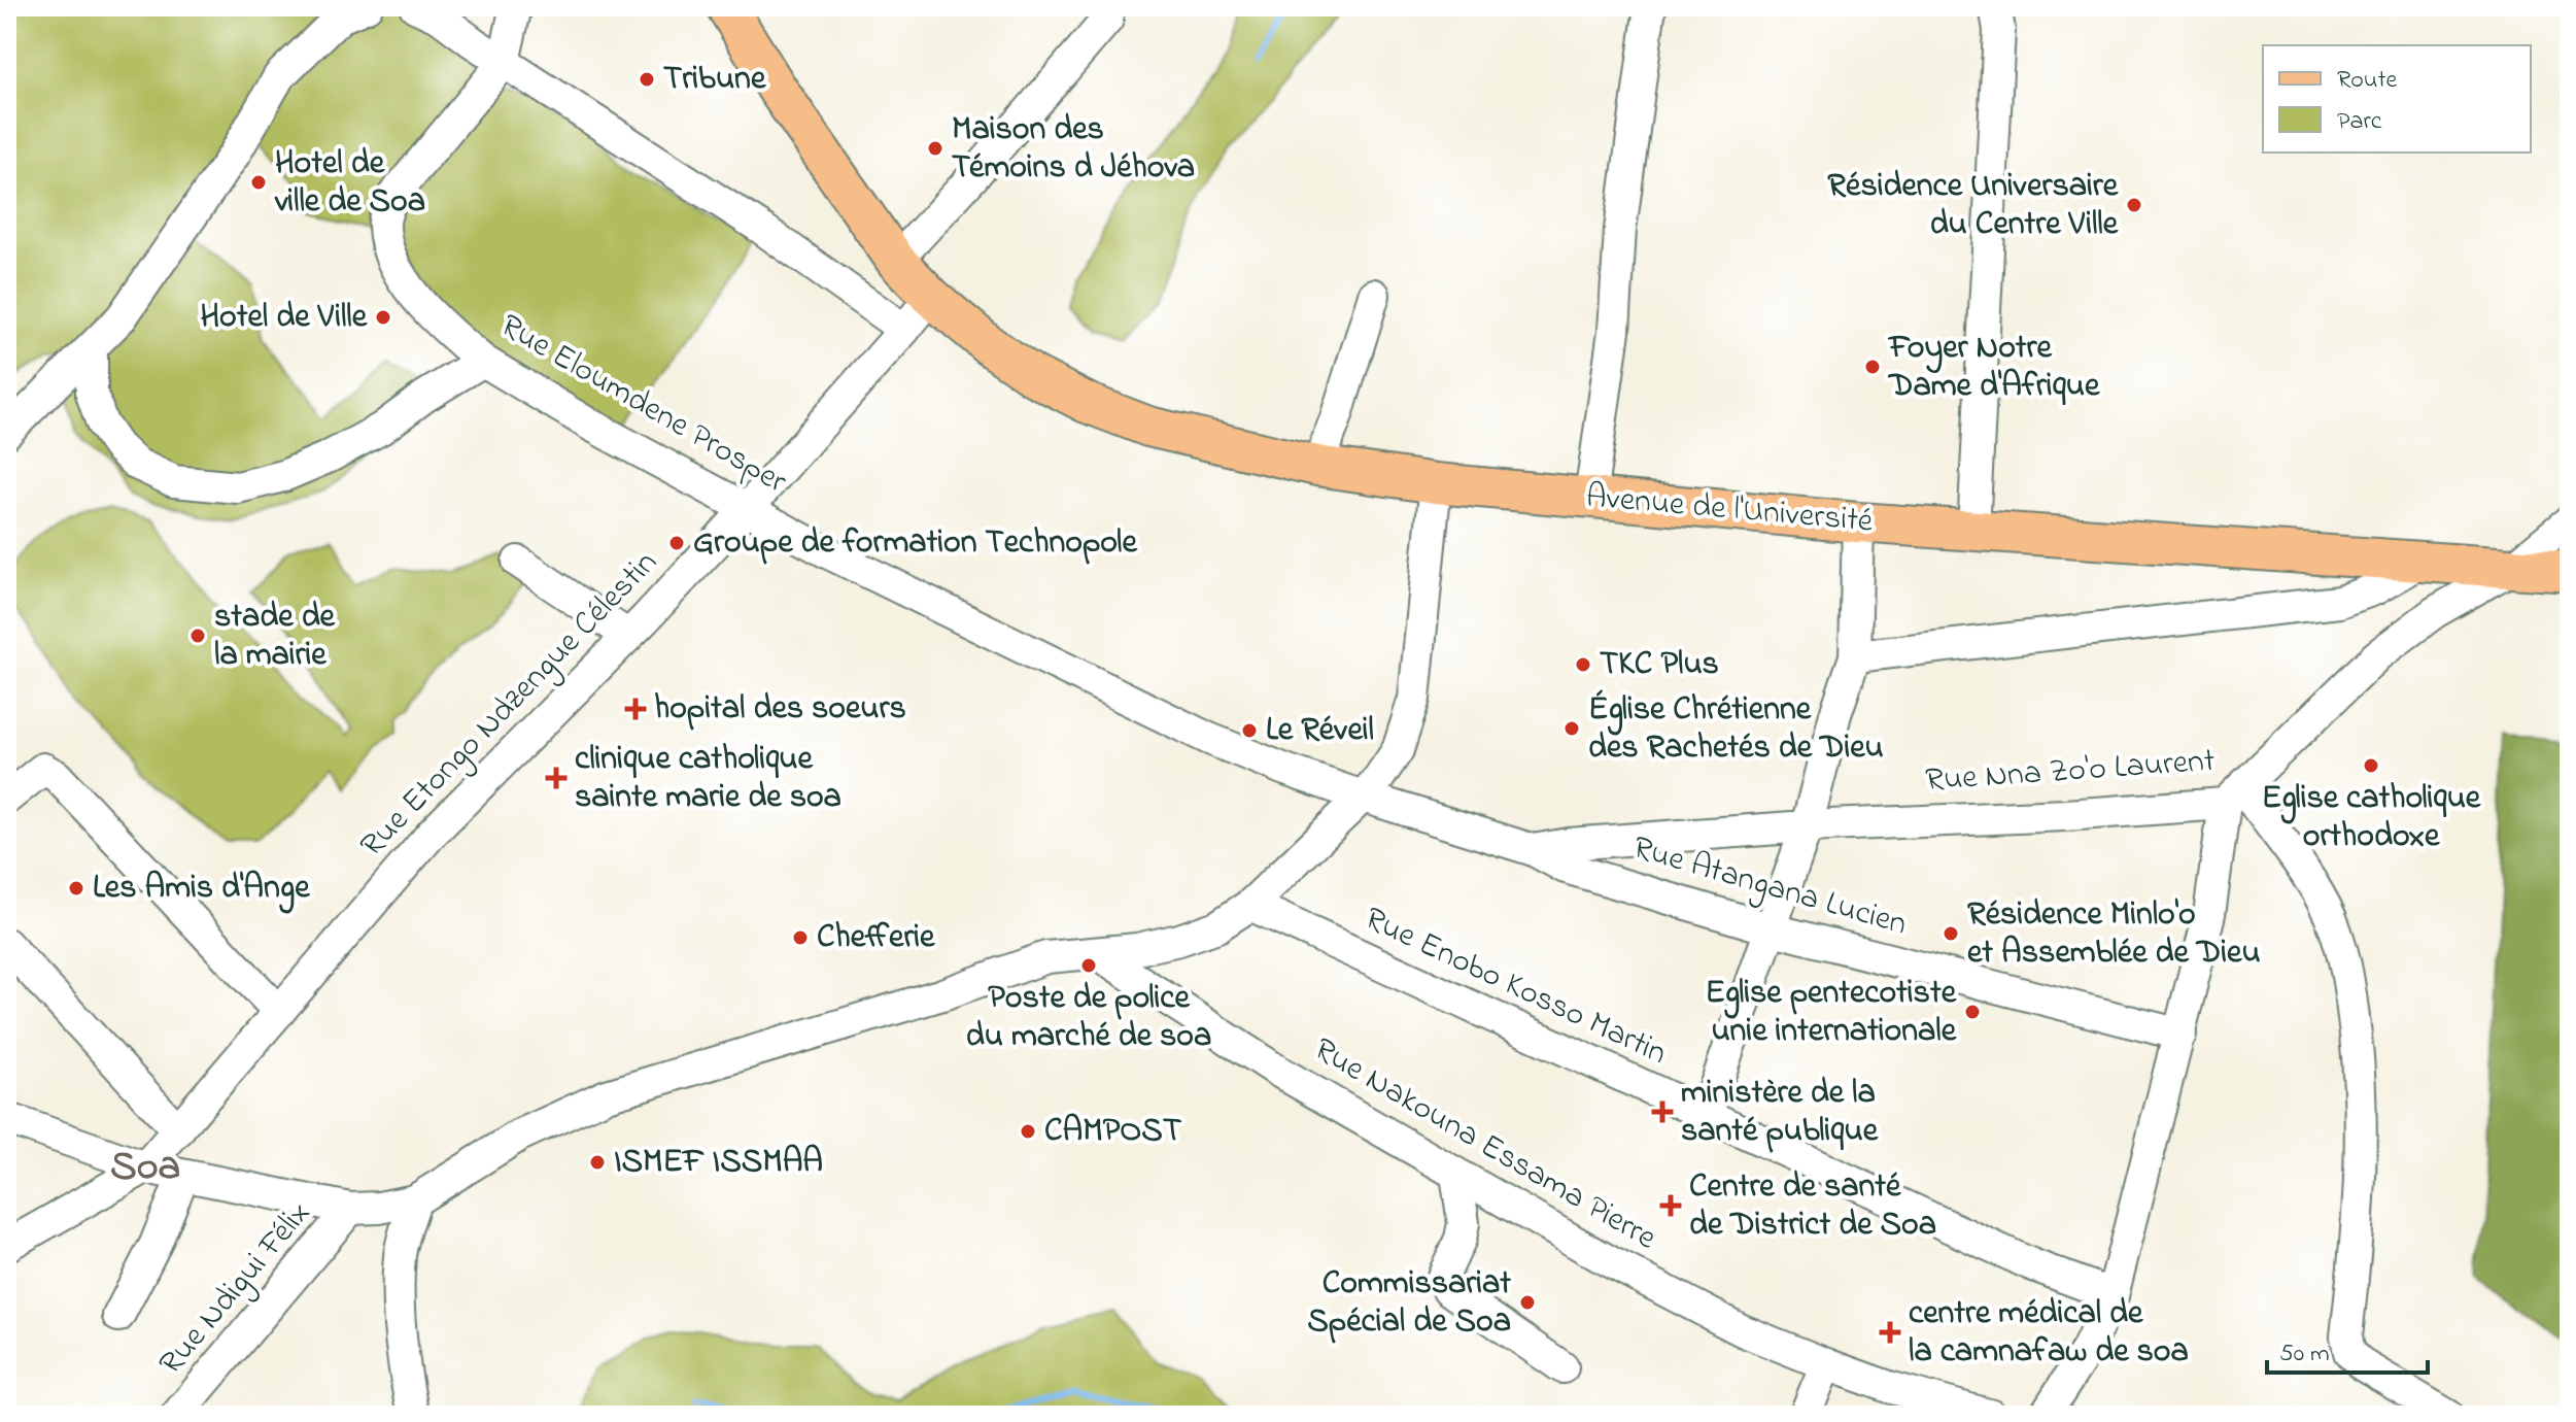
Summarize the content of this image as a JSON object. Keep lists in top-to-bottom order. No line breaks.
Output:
{"streets":{"main road":["Avenue de l'Université"],"street":["Rue Eloumdene Prosper","Rue Etongo Ndzengue Célestin","Rue Nna Zo'o Laurent","Rue Atangana Lucien","Rue Enobo Kosso Martin","Rue Nakouna Essama Pierre","Rue Ndigui Félix"]},"crossings":[["Rue Eloumdene Prosper","Rue Etongo Ndzengue Célestin"],["Rue Eloumdene Prosper","Rue Nna Zo'o Laurent"],["Avenue de l'Université","Rue Etongo Ndzengue Célestin"],["Avenue de l'Université","Rue Nna Zo'o Laurent"],["Rue Nna Zo'o Laurent","Rue Atangana Lucien"]],"districts":["Soa"],"places":{"other":["Tribune","Maison des Témoins d Jéhova","Hotel de ville de Soa","Résidence Universaire du Centre Ville","Hotel de Ville","Foyer Notre Dame d'Afrique","Groupe de formation Technopole","stade de la mairie","TKC Plus","Église Chrétienne des Rachetés de Dieu","Le Réveil","Eglise catholique orthodoxe","Les Amis d'Ange","Résidence Minlo'o et Assemblée de Dieu","Chefferie","Poste de police du marché de soa","Eglise pentecotiste unie internationale","CAMPOST","ISMEF ISSMAA","Commissariat Spécial de Soa"],"health":["hopital des soeurs","clinique catholique sainte marie de soa","ministère de la santé publique","Centre de santé de District de Soa","centre médical de la camnafaw de soa"]},"legend":["Route","Parc"],"scale_bar":"50 m"}
